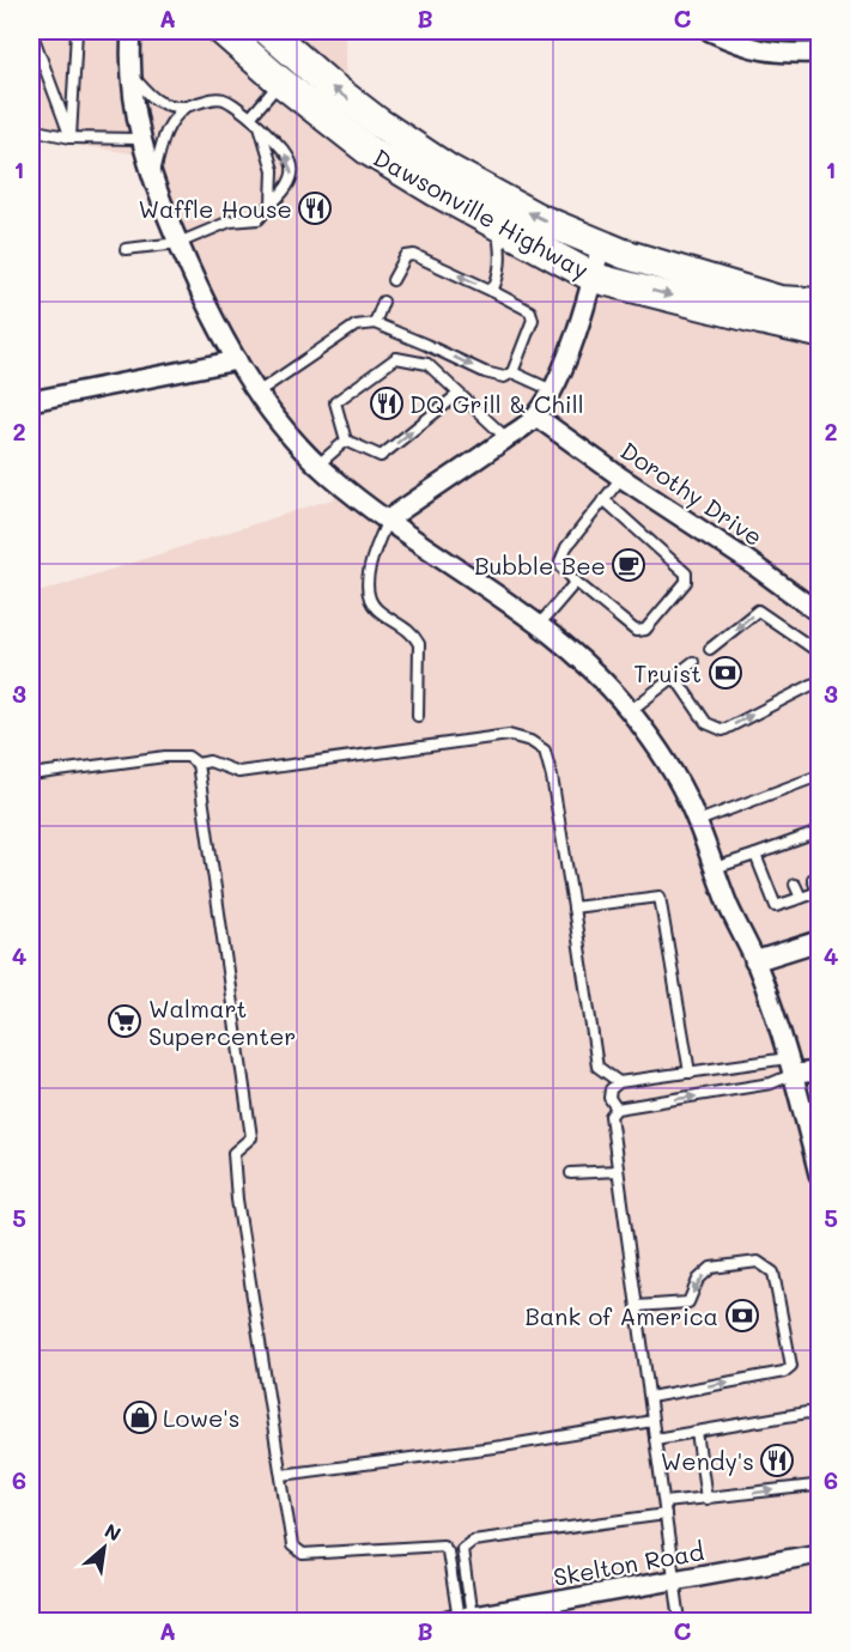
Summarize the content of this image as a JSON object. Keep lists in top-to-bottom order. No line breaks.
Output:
{"streets":{"main road":["Dawsonville Highway"],"street":["Dorothy Drive","Skelton Road"]},"places":{"restaurant":["Waffle House","DQ Grill & Chill","Wendy's"],"cafe":["Bubble Bee"],"bank":["Truist","Bank of America"],"supermarket":["Walmart Supercenter"],"shop":["Lowe's"]},"north":"top right","grid":{"columns":["A","B","C"],"rows":["1","2","3","4","5","6"]}}
